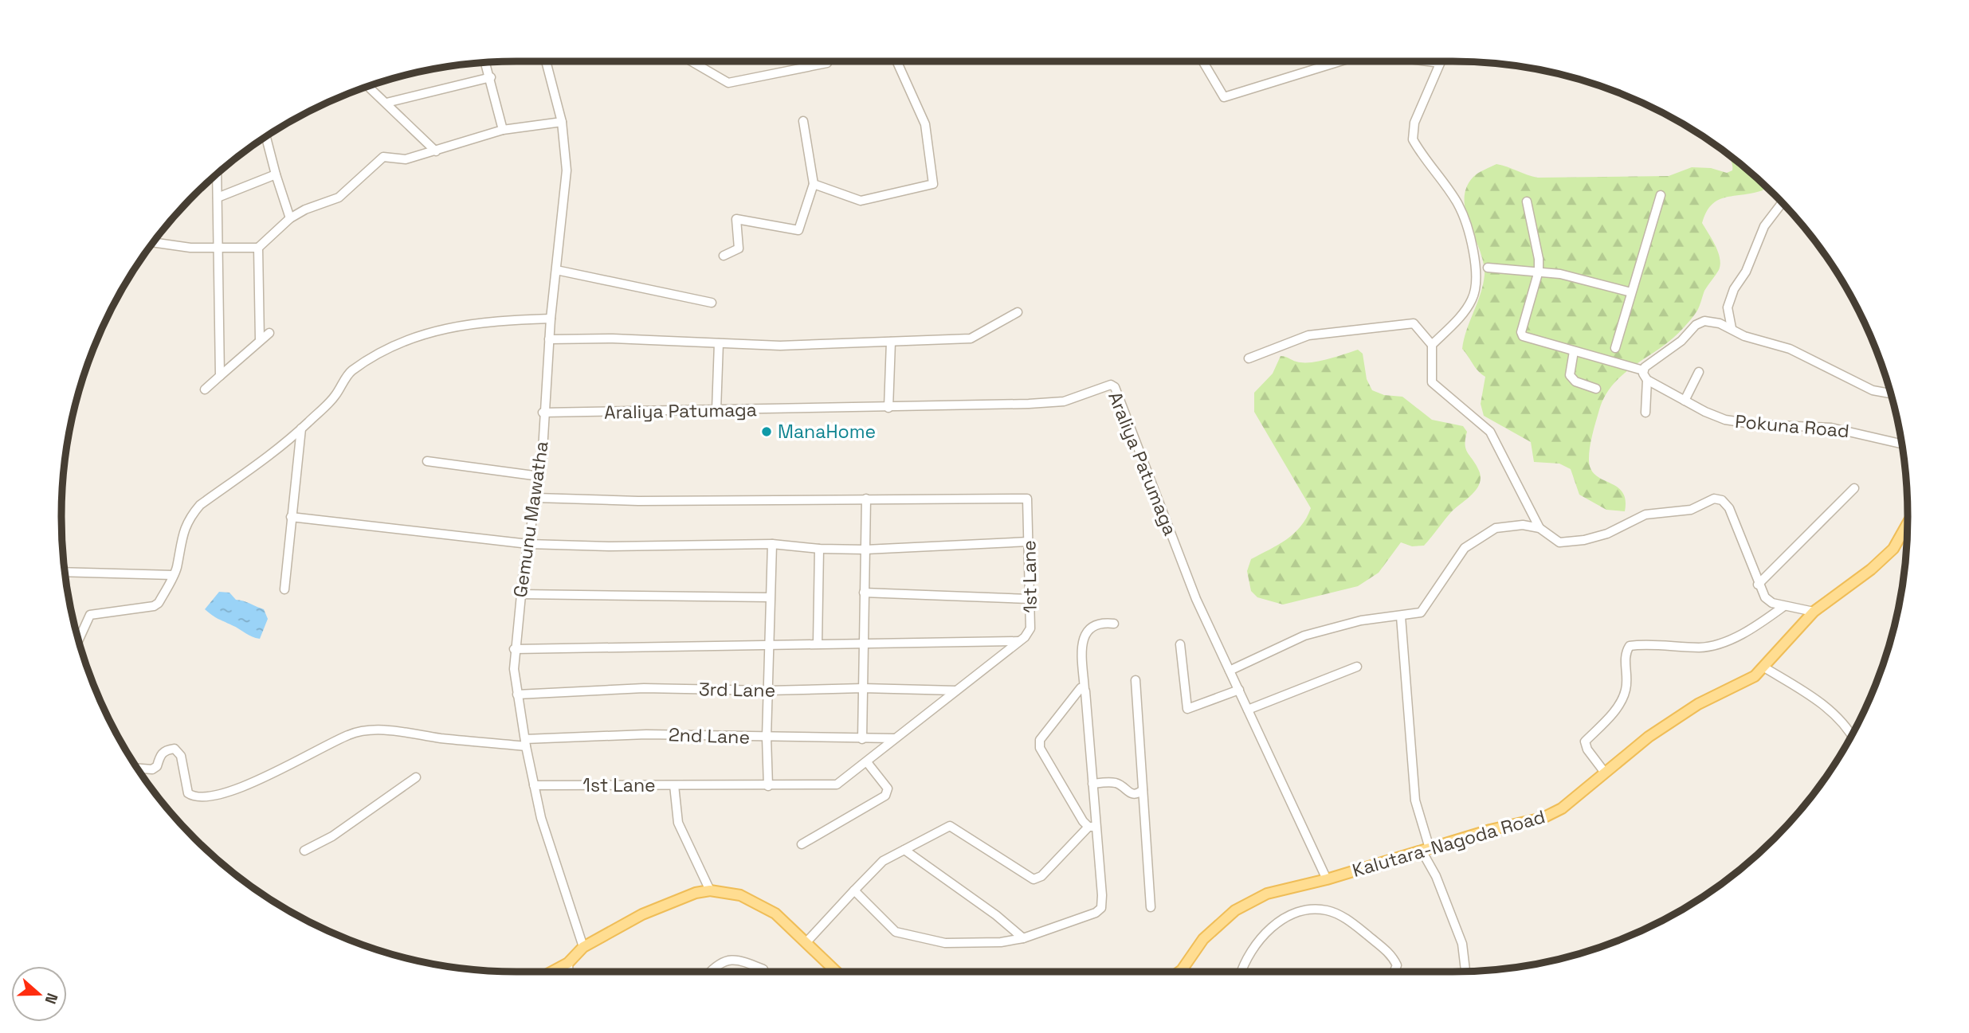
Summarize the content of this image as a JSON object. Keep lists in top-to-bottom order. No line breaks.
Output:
{"streets":{"main road":["Kalutara-Nagoda Road"],"street":["Araliya Patumaga","Pokuna Road","Gemunu Mawatha","1st Lane","3rd Lane","2nd Lane"]},"crossings":[["Araliya Patumaga","Gemunu Mawatha"],["Araliya Patumaga","Kalutara-Nagoda Road"],["Gemunu Mawatha","1st Lane"],["Gemunu Mawatha","3rd Lane"],["Gemunu Mawatha","2nd Lane"],["1st Lane","3rd Lane"],["1st Lane","2nd Lane"]],"places":["ManaHome"],"north":"right"}
